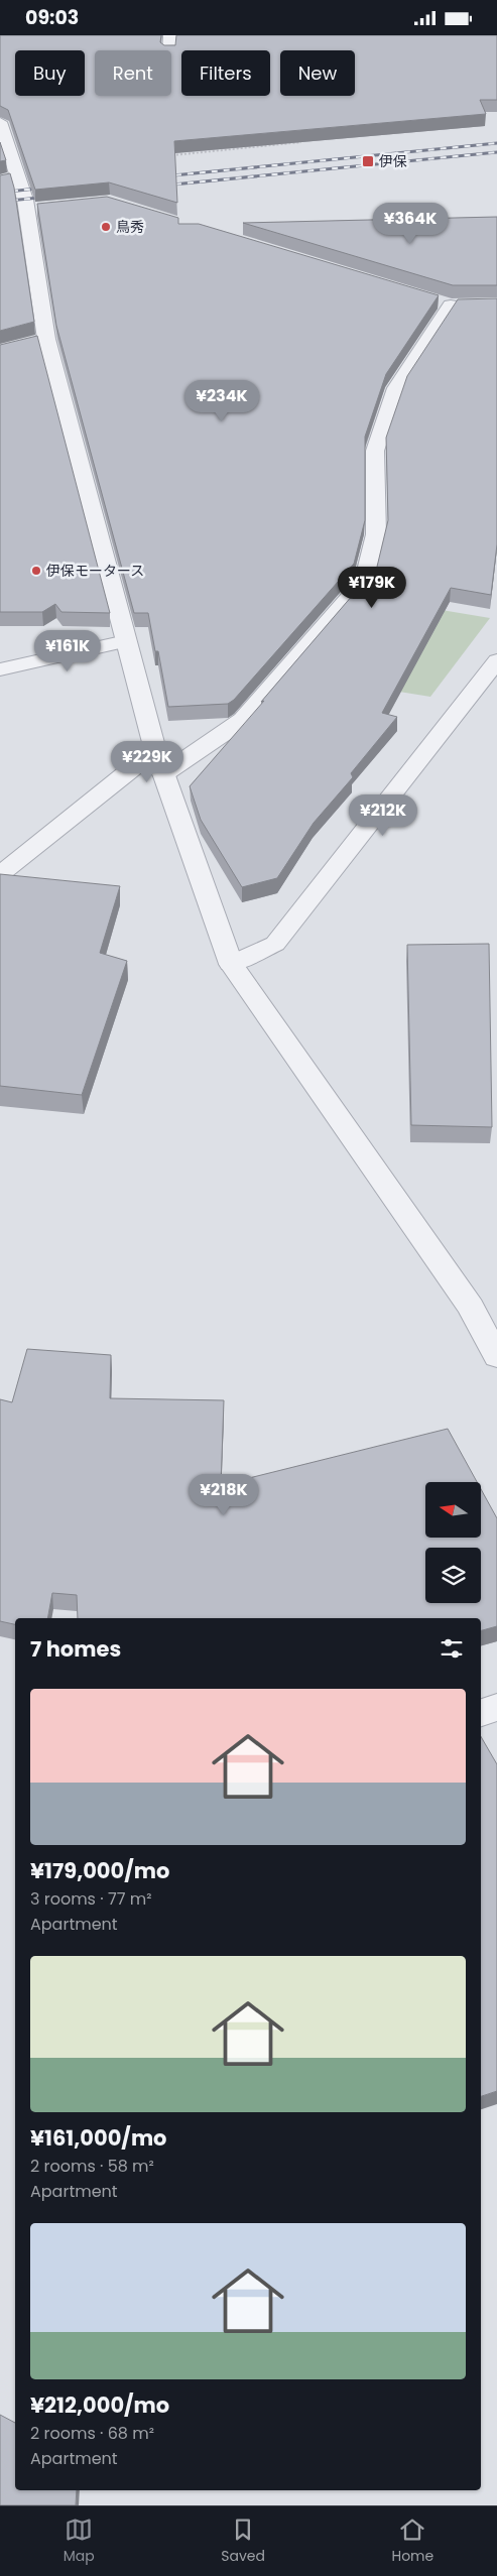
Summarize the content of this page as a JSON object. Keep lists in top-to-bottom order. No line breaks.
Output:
{"places":{"transit":["伊保"],"other":["鳥秀","伊保モータース"]},"north":"left","page":{"status":"09:03","chip":["Buy","Rent","Filters","New"],"price":["¥364K","¥234K","¥179K","¥161K","¥229K","¥212K","¥218K"],"heading":"7 homes","list":[{"name":"¥179,000/mo","note":"3 rooms · 77 m² · Apartment"},{"name":"¥161,000/mo","note":"2 rooms · 58 m² · Apartment"},{"name":"¥212,000/mo","note":"2 rooms · 68 m² · Apartment"}],"tabs":["Map","Saved","Home"]}}
